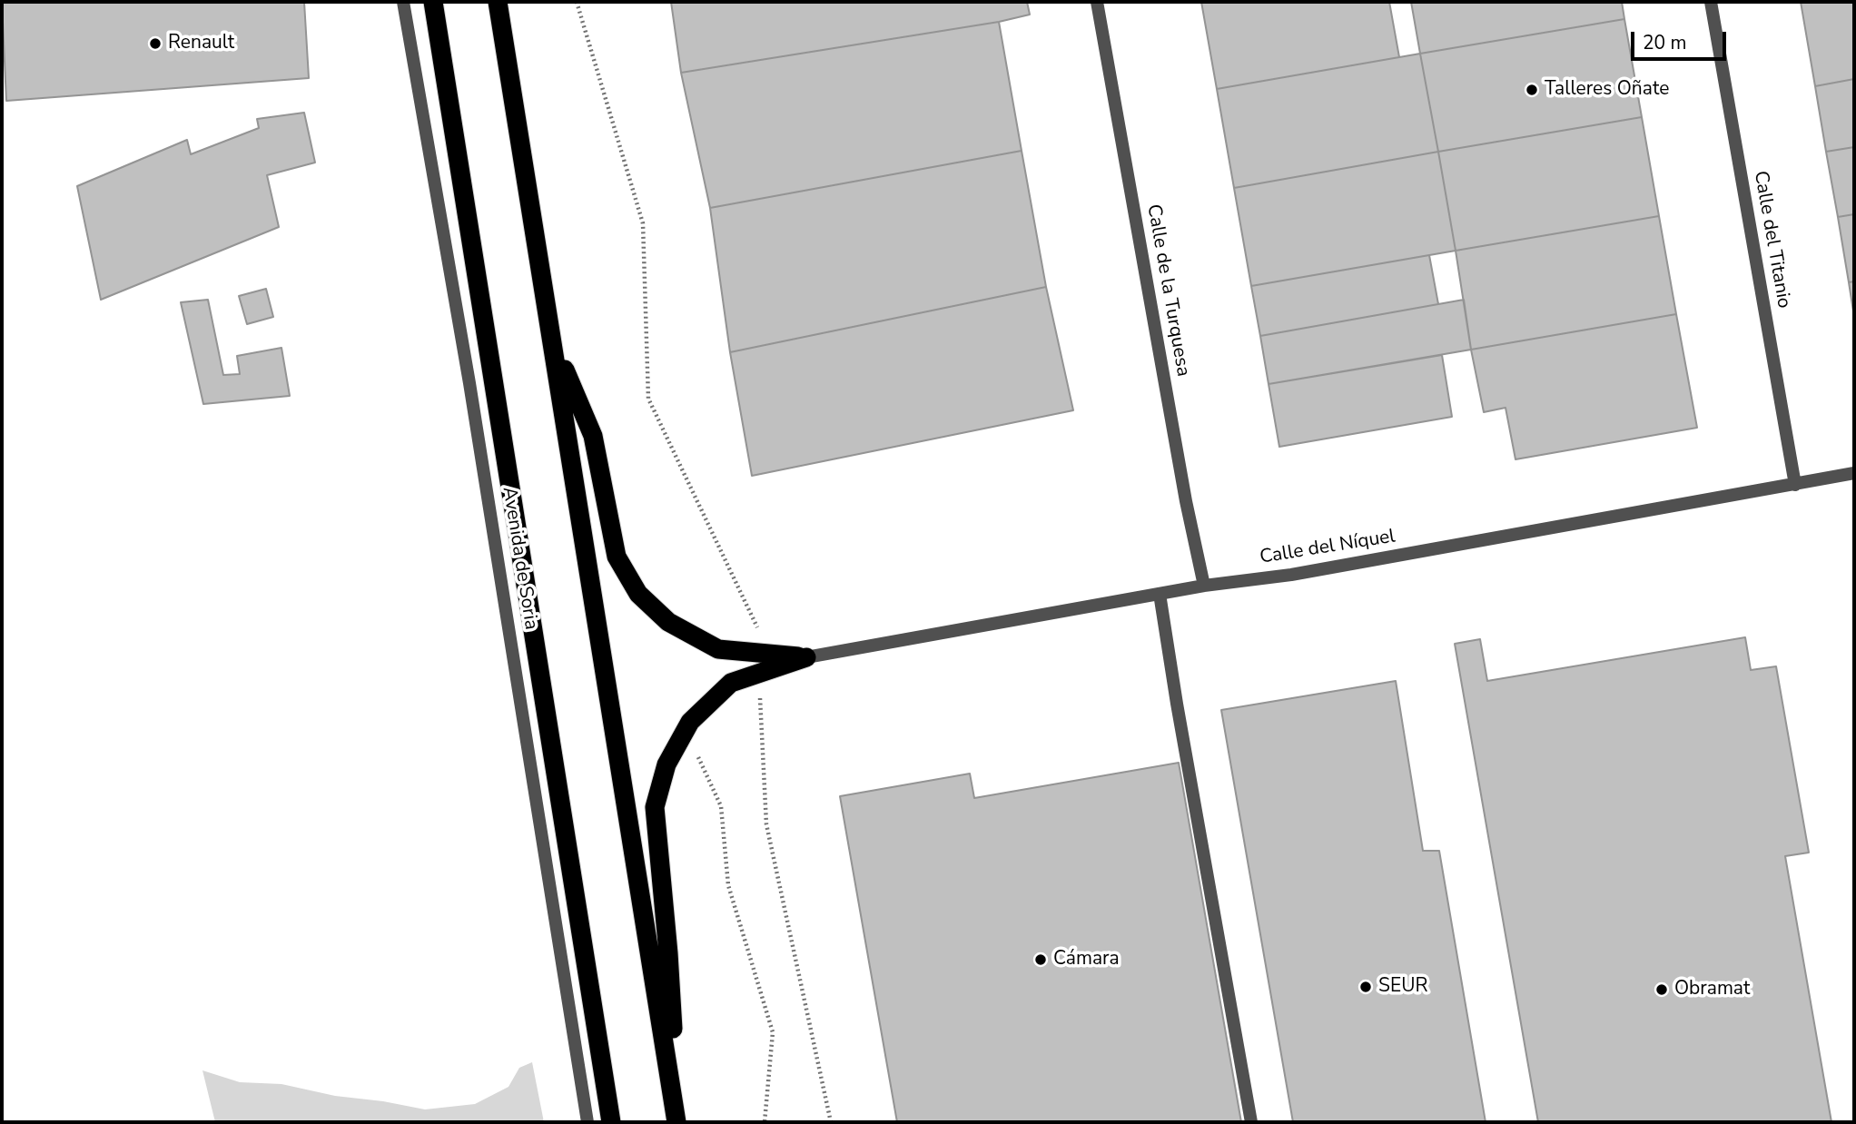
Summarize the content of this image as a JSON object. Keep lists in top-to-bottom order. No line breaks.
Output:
{"streets":{"highway":["Avenida de Soria"],"street":["Calle del Titanio","Calle de la Turquesa","Calle del Níquel"]},"crossings":[["Calle del Titanio","Calle del Níquel"],["Calle de la Turquesa","Calle del Níquel"]],"places":["Renault","Talleres Oñate","Cámara","SEUR","Obramat"],"scale_bar":"20 m"}
